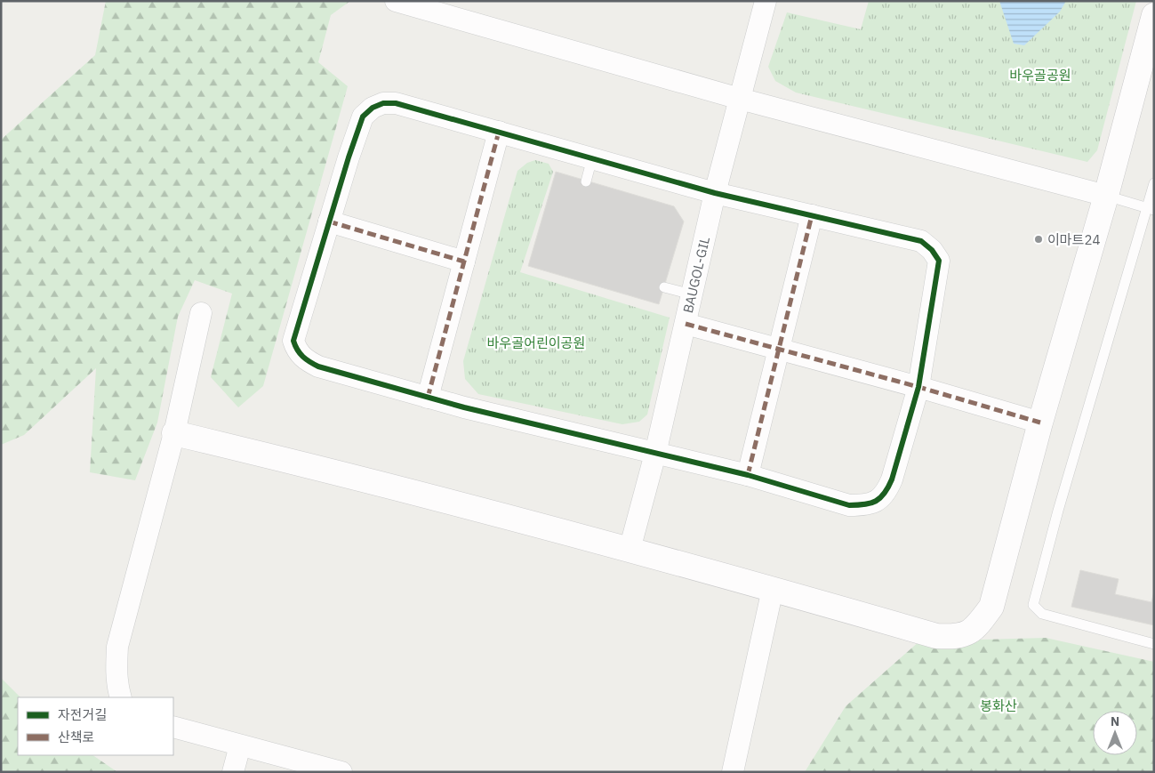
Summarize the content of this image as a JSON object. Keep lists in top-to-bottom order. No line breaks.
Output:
{"streets":{"street":["BAUGOL-GIL"]},"parks":["바우골공원","바우골어린이공원","봉화산"],"places":["이마트24"],"legend":["자전거길","산책로"],"north":"top"}
